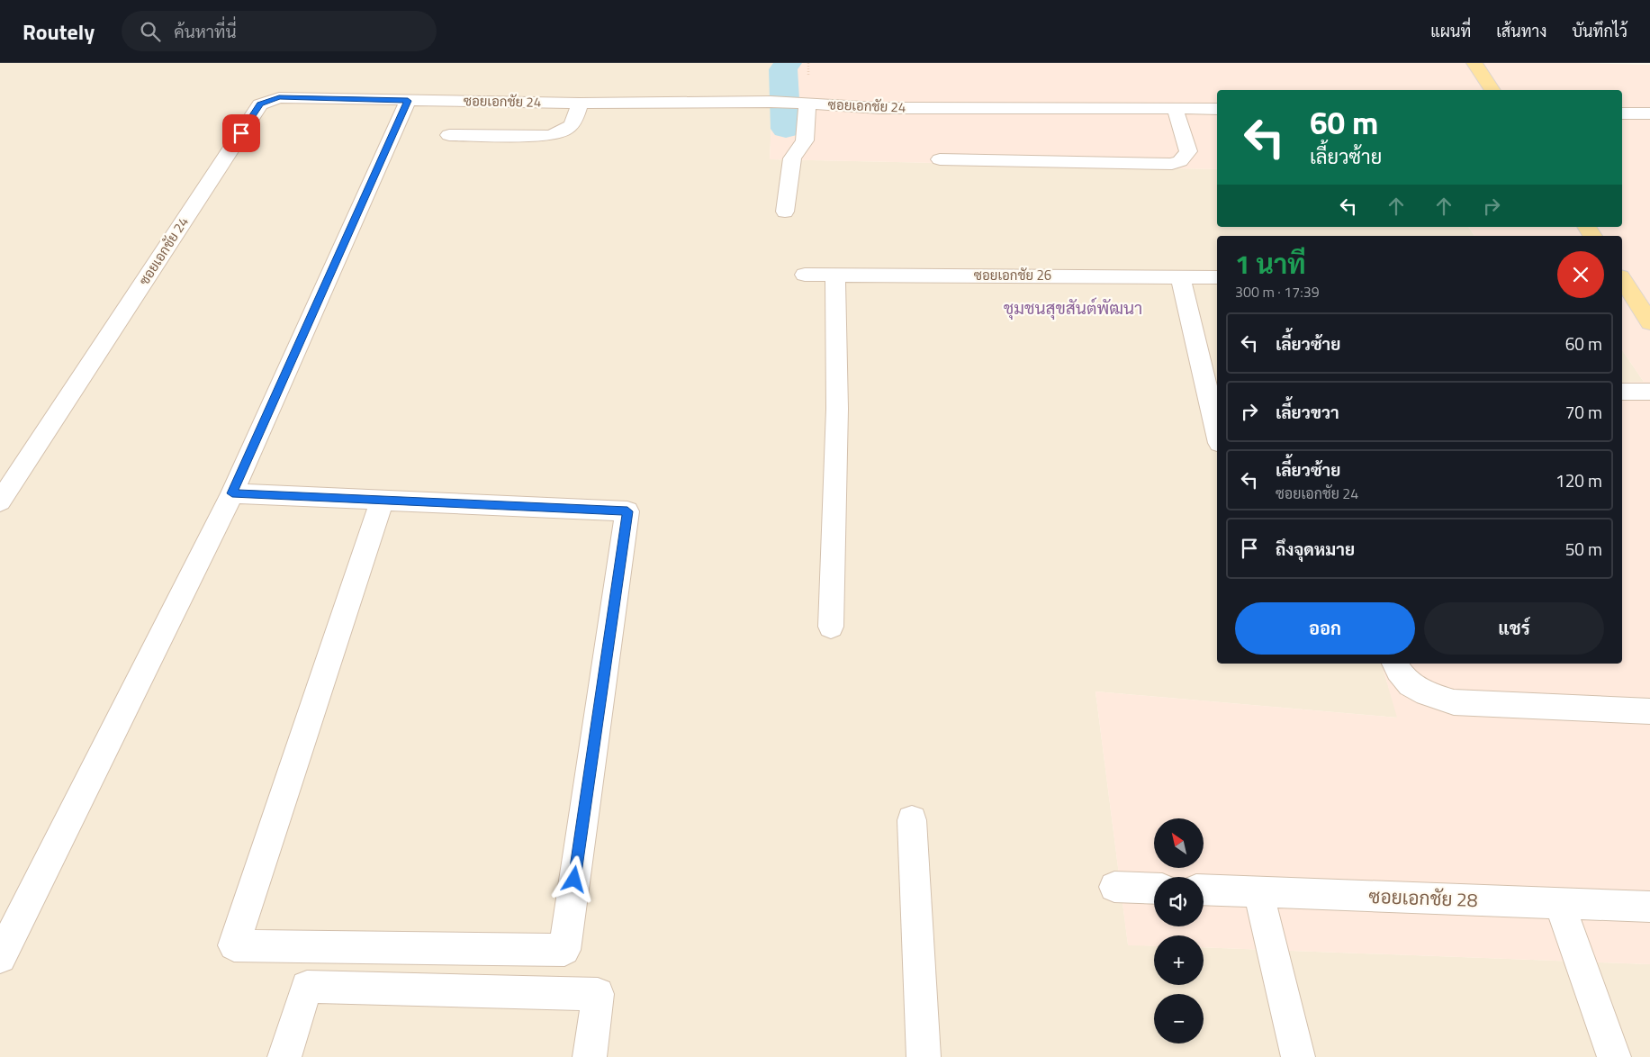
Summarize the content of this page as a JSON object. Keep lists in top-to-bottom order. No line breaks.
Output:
{"streets":{"street":["ซอยเอกชัย 24","ซอยเอกชัย 26","ซอยเอกชัย 28"]},"districts":["ชุมชนสุขสันต์พัฒนา"],"north":"top left","page":{"header":"Routely","search":"ค้นหาที่นี่","nav":["แผนที่","เส้นทาง","บันทึกไว้"],"turn":["60 m","เลี้ยวซ้าย"],"heading":["1 นาที","300 m · 17:39"],"list":[{"name":"เลี้ยวซ้าย","value":"60 m"},{"name":"เลี้ยวขวา","value":"70 m"},{"name":"เลี้ยวซ้าย","note":"ซอยเอกชัย 24","value":"120 m"},{"name":"ถึงจุดหมาย","value":"50 m"}],"buttons":["ออก","แชร์"],"map_buttons":["+","−"]}}
